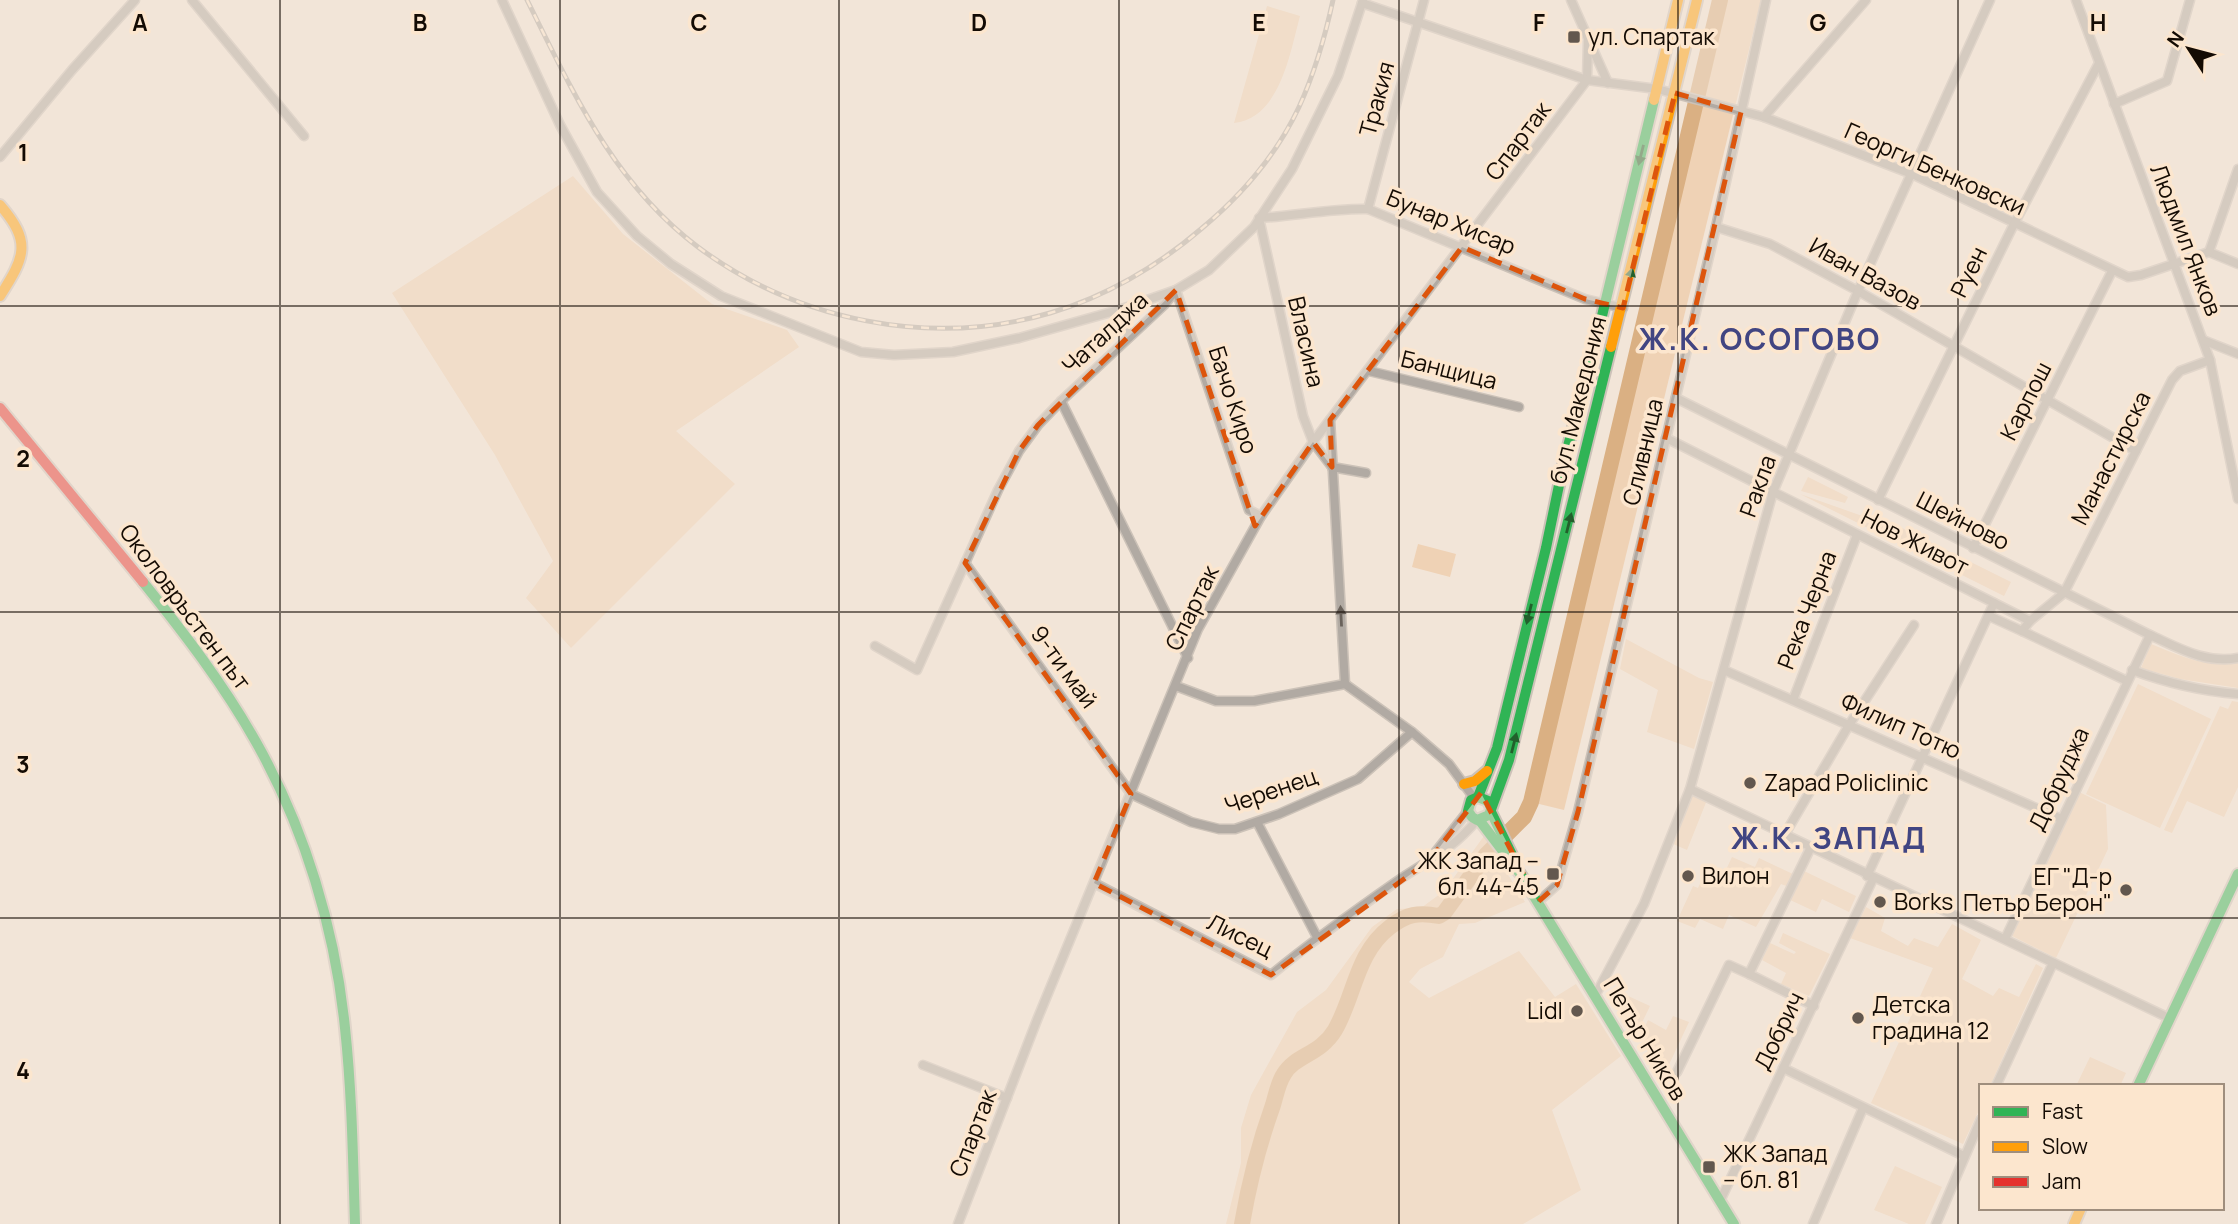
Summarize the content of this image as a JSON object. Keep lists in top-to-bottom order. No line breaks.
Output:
{"streets":{"street":["Тракия","Спартак","Георги Бенковски","Бунар Хисар","Людмил Янков","Руен","Иван Вазов","Чаталджа","Власина","Банщица","Бачо Киро","бул. Македония","Карпош","Сливница","Манастирска","Ракла","Шейново","Нов Живот","Околовръстен път","Река Черна","9-ти май","Филип Тотю","Добруджа","Черенец","Лисец","Добрич","Петър Ников"]},"crossings":[["Тракия","Георги Бенковски"],["Тракия","Бунар Хисар"],["Спартак","Георги Бенковски"],["Спартак","Бунар Хисар"],["Спартак","Власина"],["Спартак","Банщица"],["Спартак","Бачо Киро"],["Спартак","9-ти май"],["Спартак","Черенец"],["Спартак","Лисец"],["Георги Бенковски","Людмил Янков"],["Георги Бенковски","Руен"],["Георги Бенковски","Чаталджа"],["Георги Бенковски","бул. Македония"],["Георги Бенковски","Карпош"],["Георги Бенковски","Сливница"],["Георги Бенковски","Ракла"],["Бунар Хисар","Чаталджа"],["Бунар Хисар","Власина"],["Бунар Хисар","бул. Македония"],["Людмил Янков","Руен"],["Людмил Янков","Манастирска"],["Руен","Иван Вазов"],["Руен","Шейново"],["Иван Вазов","Карпош"],["Иван Вазов","Сливница"],["Иван Вазов","Манастирска"],["Иван Вазов","Ракла"],["Чаталджа","Власина"],["Чаталджа","Бачо Киро"],["Чаталджа","9-ти май"],["бул. Македония","Лисец"],["Карпош","Шейново"],["Сливница","Шейново"],["Сливница","Нов Живот"],["Сливница","Петър Ников"],["Манастирска","Шейново"],["Ракла","Шейново"],["Ракла","Нов Живот"],["Ракла","Филип Тотю"],["Ракла","Петър Ников"],["Шейново","Добруджа"],["Нов Живот","Река Черна"],["Нов Живот","Добрич"],["Река Черна","Филип Тотю"],["9-ти май","Черенец"],["Филип Тотю","Добруджа"],["Филип Тотю","Добрич"],["Добрич","Петър Ников"]],"districts":["Ж.К. ОСОГОВО","Ж.К. ЗАПАД"],"places":{"transit":["ул. Спартак","ЖК Запад – бл. 44-45","ЖК Запад – бл. 81"],"other":["Zapad Policlinic","Вилон","ЕГ \"Д-р Петър Берон\"","Borks","Lidl","Детска градина 12"]},"legend":["Fast","Slow","Jam"],"north":"top left","grid":{"columns":["A","B","C","D","E","F","G","H"],"rows":["1","2","3","4"]}}
